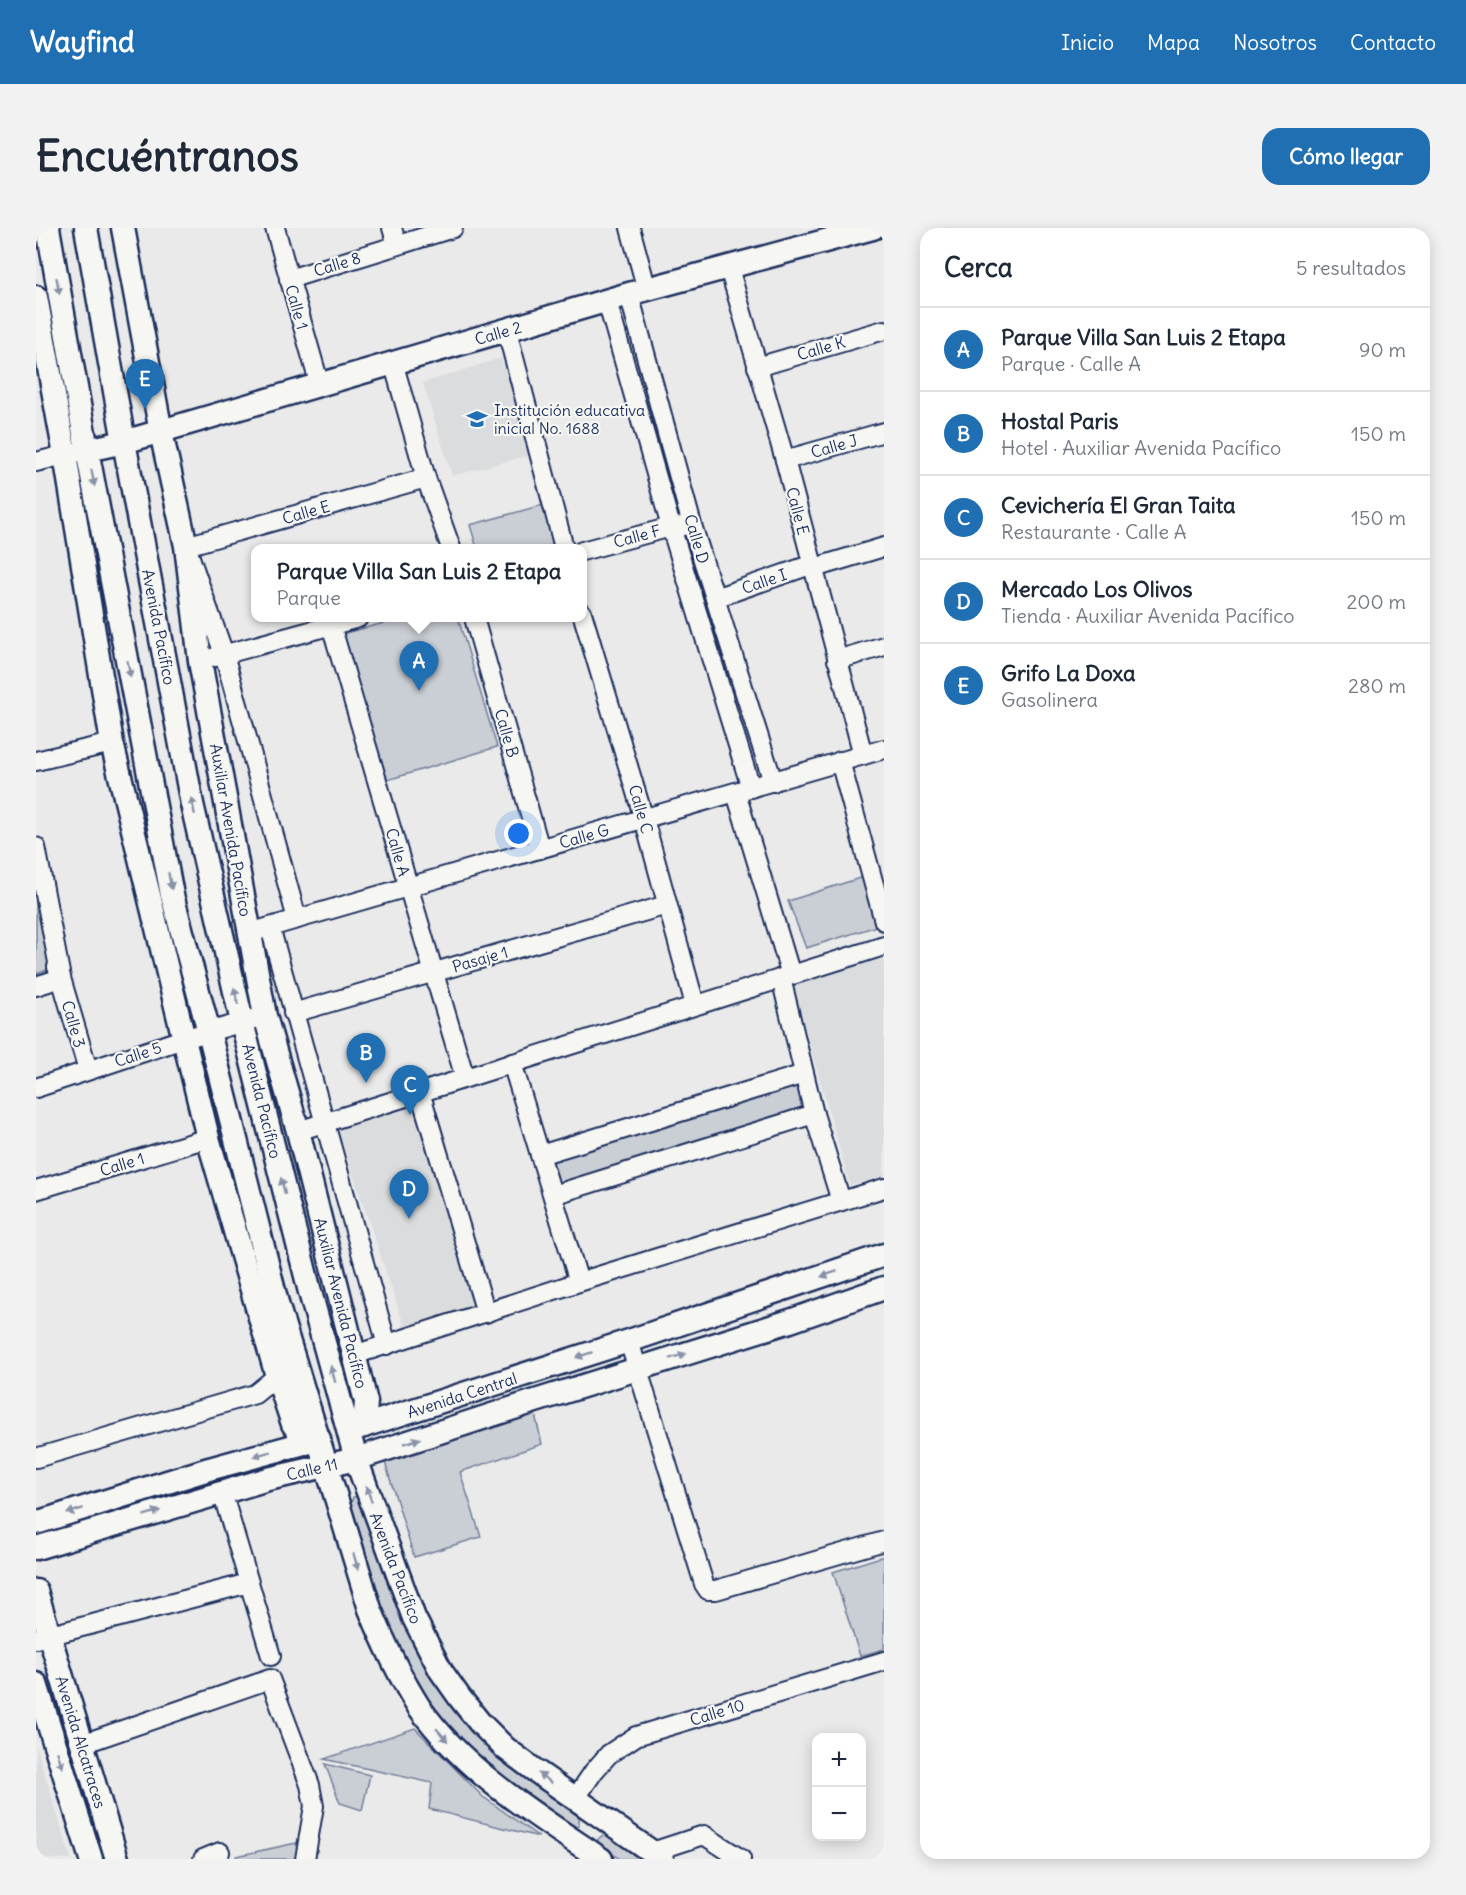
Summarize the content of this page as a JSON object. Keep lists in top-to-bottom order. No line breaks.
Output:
{"streets":{"main road":["Calle 2","Avenida Pacífico","Auxiliar Avenida Pacífico","Avenida Central","Calle 11","Avenida Alcatraces"],"street":["Calle 8","Calle 1","Calle K","Calle J","Calle E","Calle F","Calle D","Calle I","Calle B","Calle C","Calle G","Calle A","Pasaje 1","Calle 3","Calle 5","Calle 10"]},"crossings":[["Calle 8","Calle 1"],["Calle 1","Calle 2"],["Calle 2","Calle E"],["Calle 2","Calle D"],["Calle 2","Avenida Pacífico"],["Calle 2","Auxiliar Avenida Pacífico"],["Calle K","Calle E"],["Calle J","Calle E"],["Calle E","Calle I"],["Calle E","Auxiliar Avenida Pacífico"],["Calle E","Calle G"],["Calle F","Calle D"],["Calle D","Calle I"],["Calle D","Calle G"],["Avenida Pacífico","Auxiliar Avenida Pacífico"],["Avenida Pacífico","Calle 5"],["Avenida Pacífico","Avenida Central"],["Avenida Pacífico","Calle 11"],["Avenida Pacífico","Calle 10"],["Calle B","Calle G"],["Calle C","Calle G"],["Calle C","Pasaje 1"],["Auxiliar Avenida Pacífico","Calle G"],["Auxiliar Avenida Pacífico","Avenida Central"],["Calle G","Calle A"],["Calle A","Pasaje 1"],["Calle 3","Calle 5"],["Avenida Central","Calle 11"]],"places":{"school or university":["Institución educativa inicial No. 1688"]},"page":{"header":"Wayfind","nav":["Inicio","Mapa","Nosotros","Contacto"],"buttons":"Cómo llegar","title":"Encuéntranos","heading":["Cerca","5 resultados"],"list":[{"mark":"A","name":"Parque Villa San Luis 2 Etapa","note":"Parque · Calle A","value":"90 m"},{"mark":"B","name":"Hostal Paris","note":"Hotel · Auxiliar Avenida Pacífico","value":"150 m"},{"mark":"C","name":"Cevichería El Gran Taita","note":"Restaurante · Calle A","value":"150 m"},{"mark":"D","name":"Mercado Los Olivos","note":"Tienda · Auxiliar Avenida Pacífico","value":"200 m"},{"mark":"E","name":"Grifo La Doxa","note":"Gasolinera","value":"280 m"}],"pins":["E","A","B","C","D"],"popup":["Parque Villa San Luis 2 Etapa","Parque"],"map_buttons":["+","−"]}}
